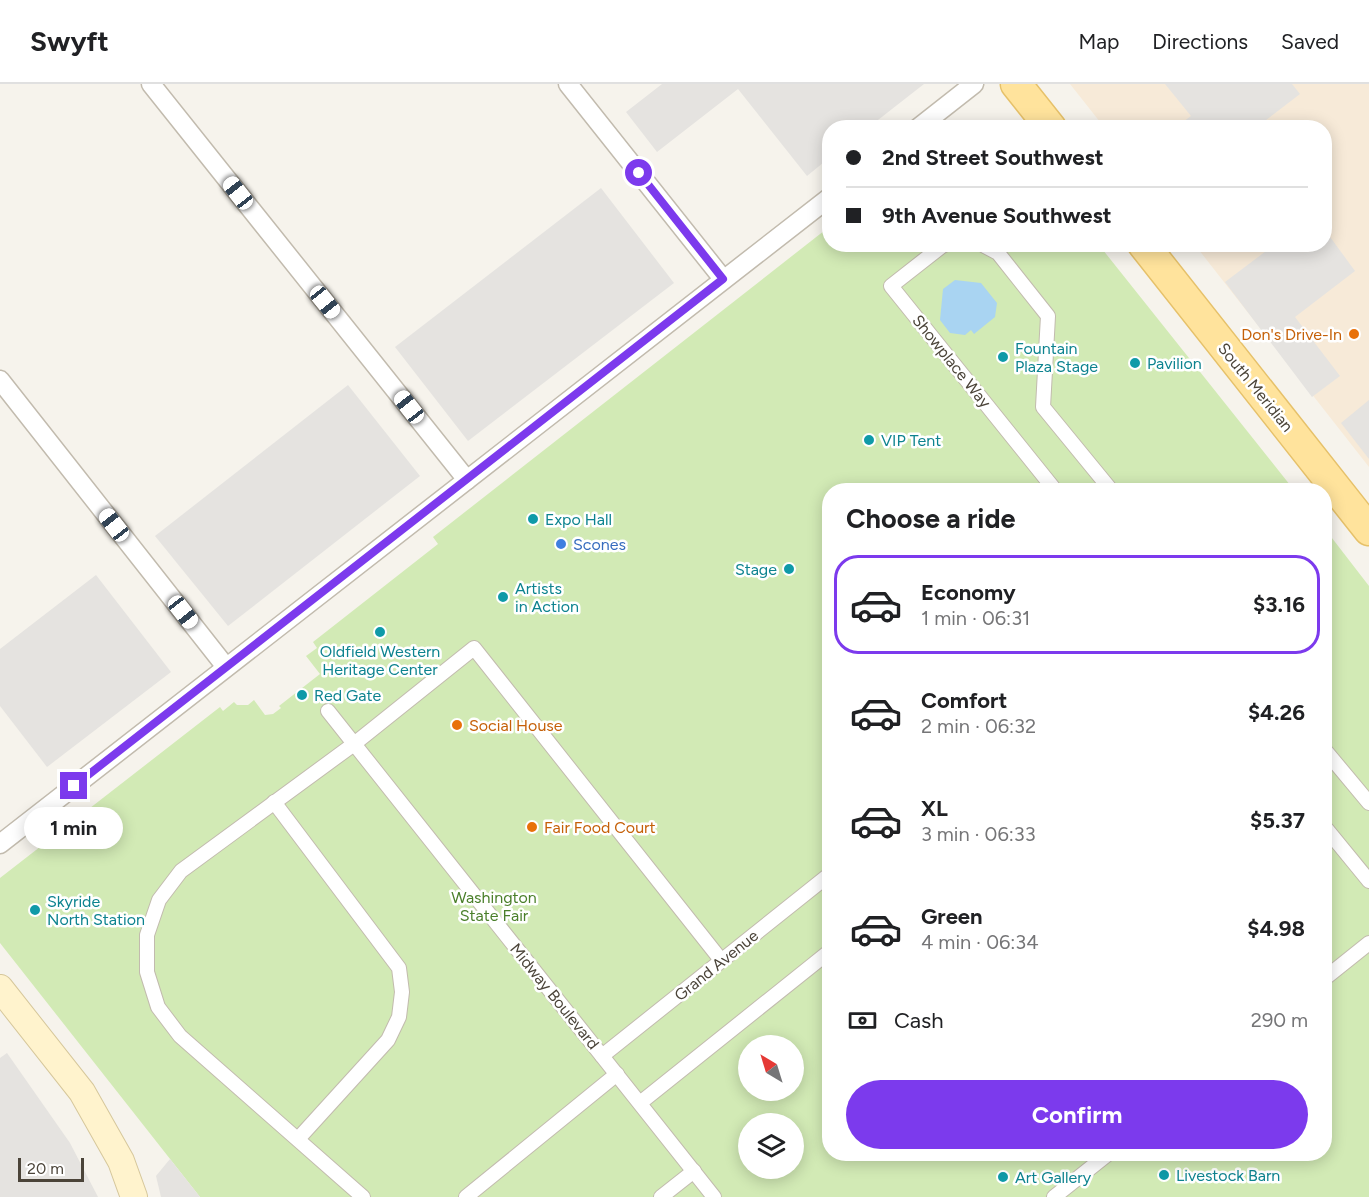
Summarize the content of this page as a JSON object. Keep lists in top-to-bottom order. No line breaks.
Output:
{"streets":{"main road":["South Meridian"],"street":["Showplace Way","Grand Avenue","Midway Boulevard"]},"crossings":[["Grand Avenue","Midway Boulevard"]],"parks":["Washington State Fair"],"places":["Don's Drive-In","Fountain Plaza Stage","Pavilion","VIP Tent","Expo Hall","Scones","Stage","Artists in Action","Oldfield Western Heritage Center","Red Gate","Social House","Fair Food Court","Skyride North Station","Livestock Barn","Art Gallery"],"scale_bar":"20 m","north":"top left","page":{"header":"Swyft","nav":["Map","Directions","Saved"],"banner":["2nd Street Southwest","9th Avenue Southwest"],"heading":"Choose a ride","list":[{"name":"Economy","note":"1 min · 06:31","value":"$3.16"},{"name":"Comfort","note":"2 min · 06:32","value":"$4.26"},{"name":"XL","note":"3 min · 06:33","value":"$5.37"},{"name":"Green","note":"4 min · 06:34","value":"$4.98"}],"bubble":"1 min","pay":["Cash","290 m"],"buttons":"Confirm","scale":"20 m"}}
